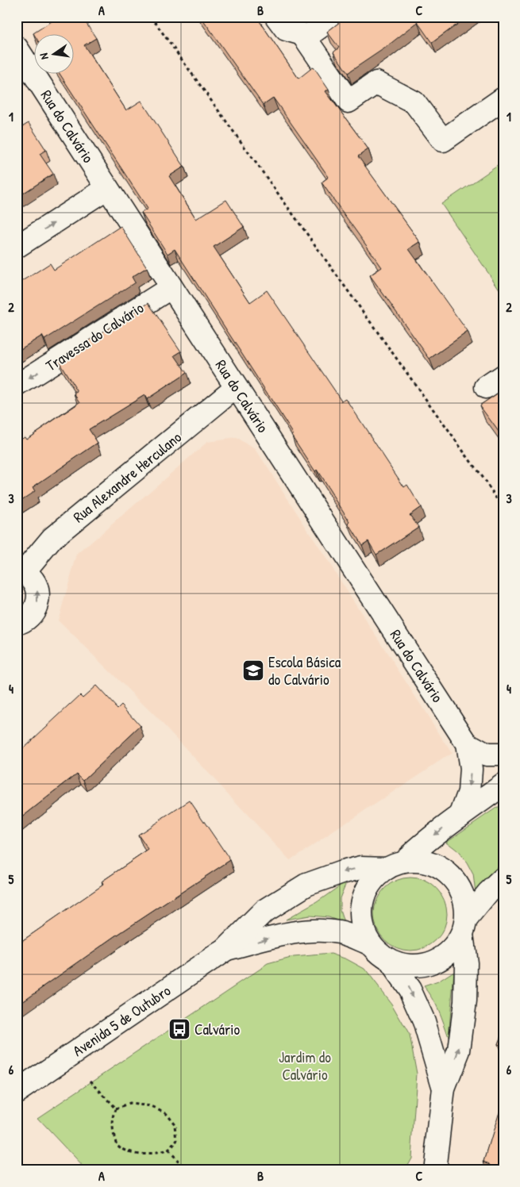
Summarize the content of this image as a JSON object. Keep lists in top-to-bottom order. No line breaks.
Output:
{"streets":{"street":["Rua do Calvário","Travessa do Calvário","Rua Alexandre Herculano","Avenida 5 de Outubro"]},"crossings":[["Rua do Calvário","Travessa do Calvário"],["Rua do Calvário","Rua Alexandre Herculano"]],"parks":["Jardim do Calvário"],"places":{"school or university":["Escola Básica do Calvário"],"bus stop":["Calvário"]},"north":"left","grid":{"columns":["A","B","C"],"rows":["1","2","3","4","5","6"]}}
